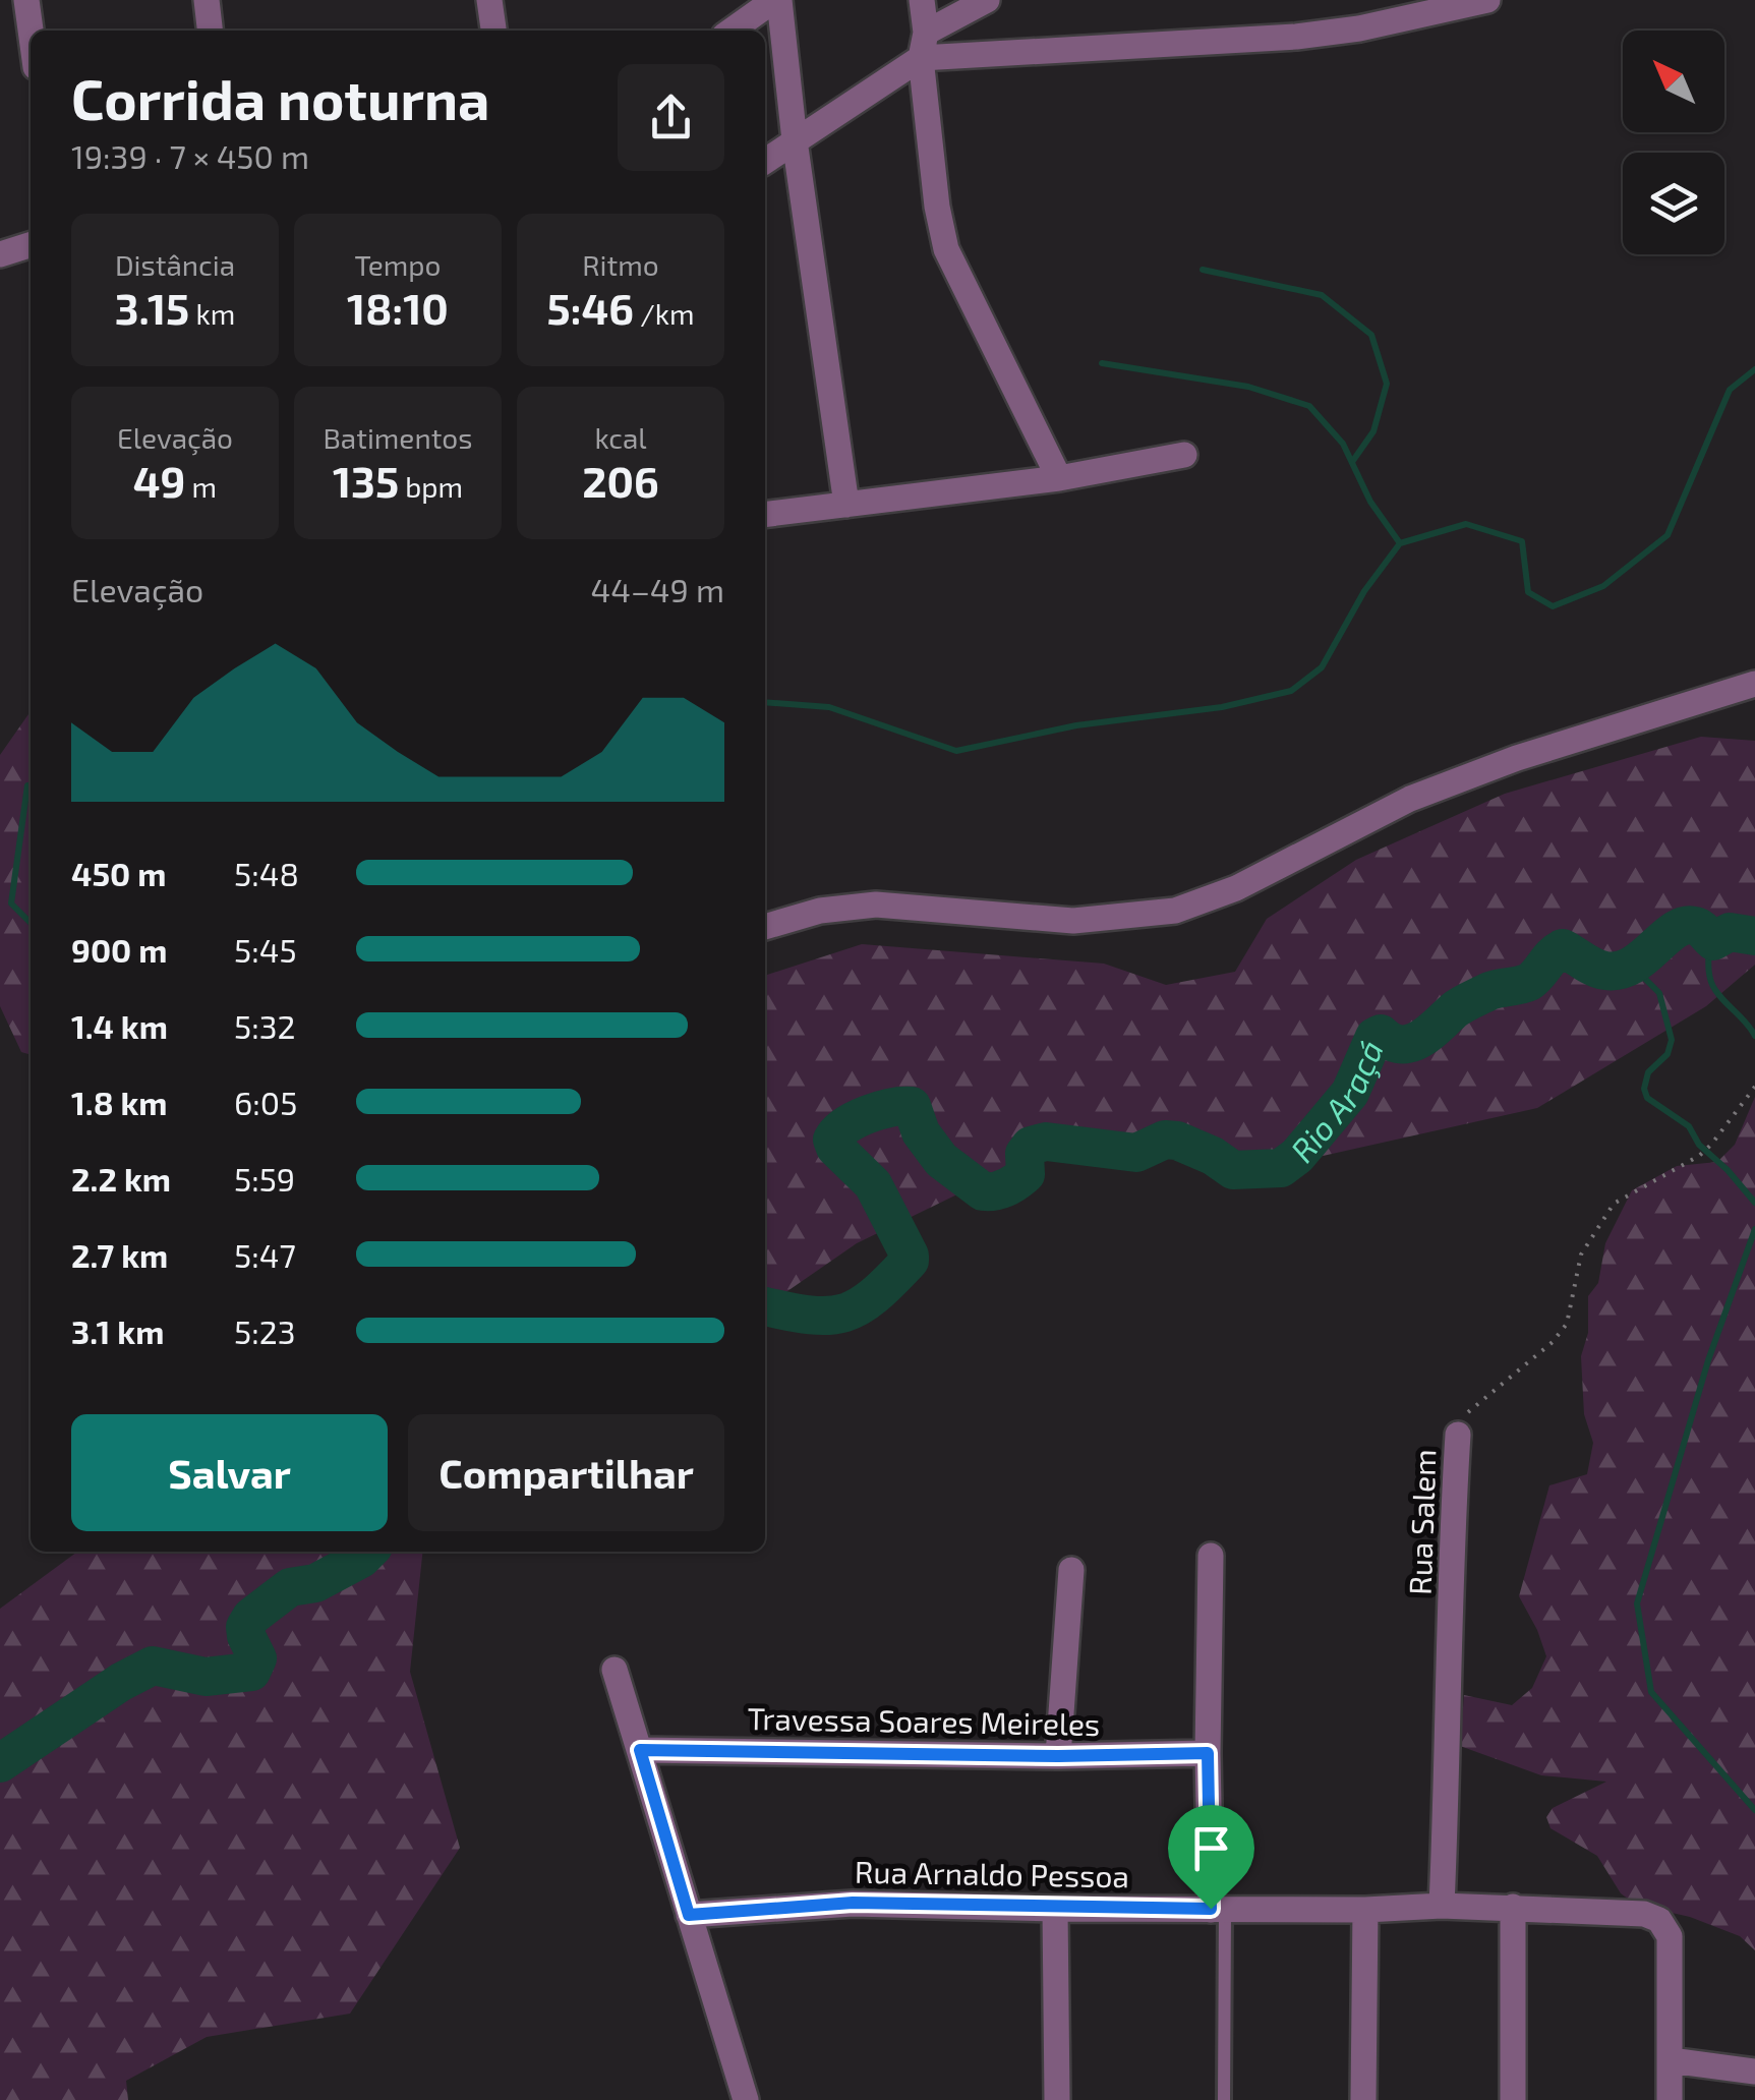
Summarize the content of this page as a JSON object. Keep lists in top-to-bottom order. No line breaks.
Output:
{"streets":{"street":["Rua Salem","Travessa Soares Meireles","Rua Arnaldo Pessoa"]},"crossings":[["Rua Salem","Rua Arnaldo Pessoa"]],"water":["Rio Araçá"],"north":"top left","page":{"heading":["Corrida noturna","19:39 · 7 × 450 m"],"stats":[["Distância","3.15 km"],["Tempo","18:10"],["Ritmo","5:46 /km"],["Elevação","49 m"],["Batimentos","135 bpm"],["kcal","206"]],"chart":["Elevação","44–49 m"],"list":[{"name":"450 m","note":"5:48"},{"name":"900 m","note":"5:45"},{"name":"1.4 km","note":"5:32"},{"name":"1.8 km","note":"6:05"},{"name":"2.2 km","note":"5:59"},{"name":"2.7 km","note":"5:47"},{"name":"3.1 km","note":"5:23"}],"buttons":["Salvar","Compartilhar"]}}
